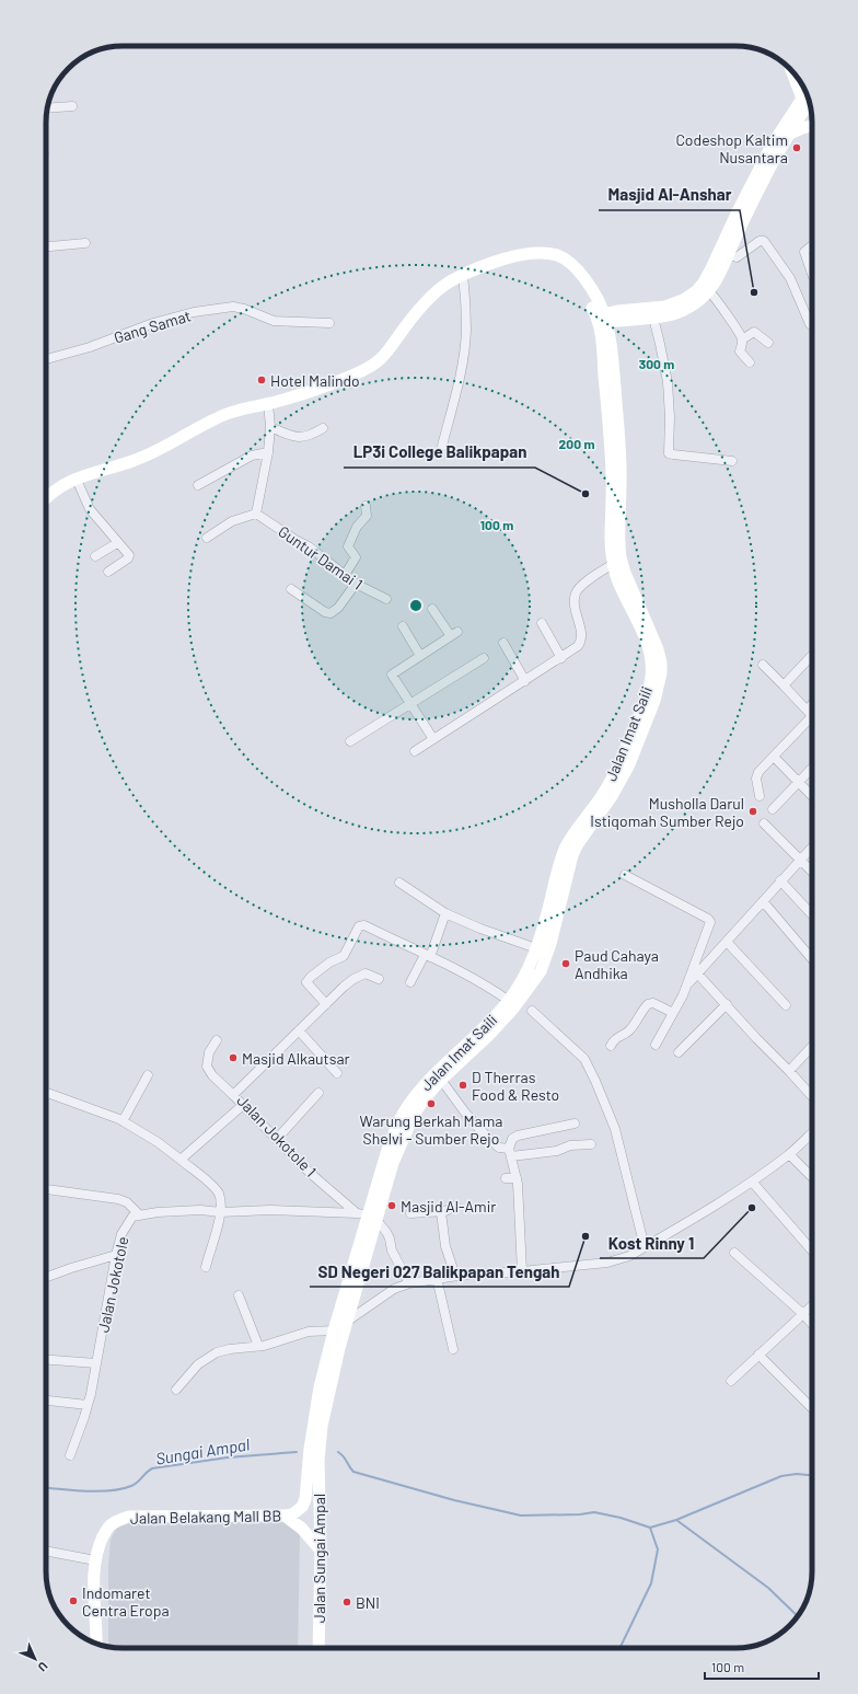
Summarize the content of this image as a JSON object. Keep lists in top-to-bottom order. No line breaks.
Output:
{"streets":{"main road":["Jalan Imat Saili","Jalan Belakang Mall BB","Jalan Sungai Ampal"],"street":["Gang Samat","Guntur Damai 1","Jalan Jokotole 1","Jalan Jokotole"]},"crossings":[["Jalan Imat Saili","Jalan Jokotole 1"],["Jalan Imat Saili","Jalan Sungai Ampal"],["Jalan Belakang Mall BB","Jalan Sungai Ampal"]],"water":["Sungai Ampal"],"places":["Codeshop Kaltim Nusantara","Masjid Al-Anshar","Hotel Malindo","LP3i College Balikpapan","Musholla Darul Istiqomah Sumber Rejo","Paud Cahaya Andhika","Masjid Alkautsar","D Therras Food & Resto","Warung Berkah Mama Shelvi - Sumber Rejo","Masjid Al-Amir","Kost Rinny 1","SD Negeri 027 Balikpapan Tengah","Indomaret Centra Eropa","BNI"],"scale_bar":"100 m","north":"bottom right","rings":["300 m","200 m","100 m"]}
